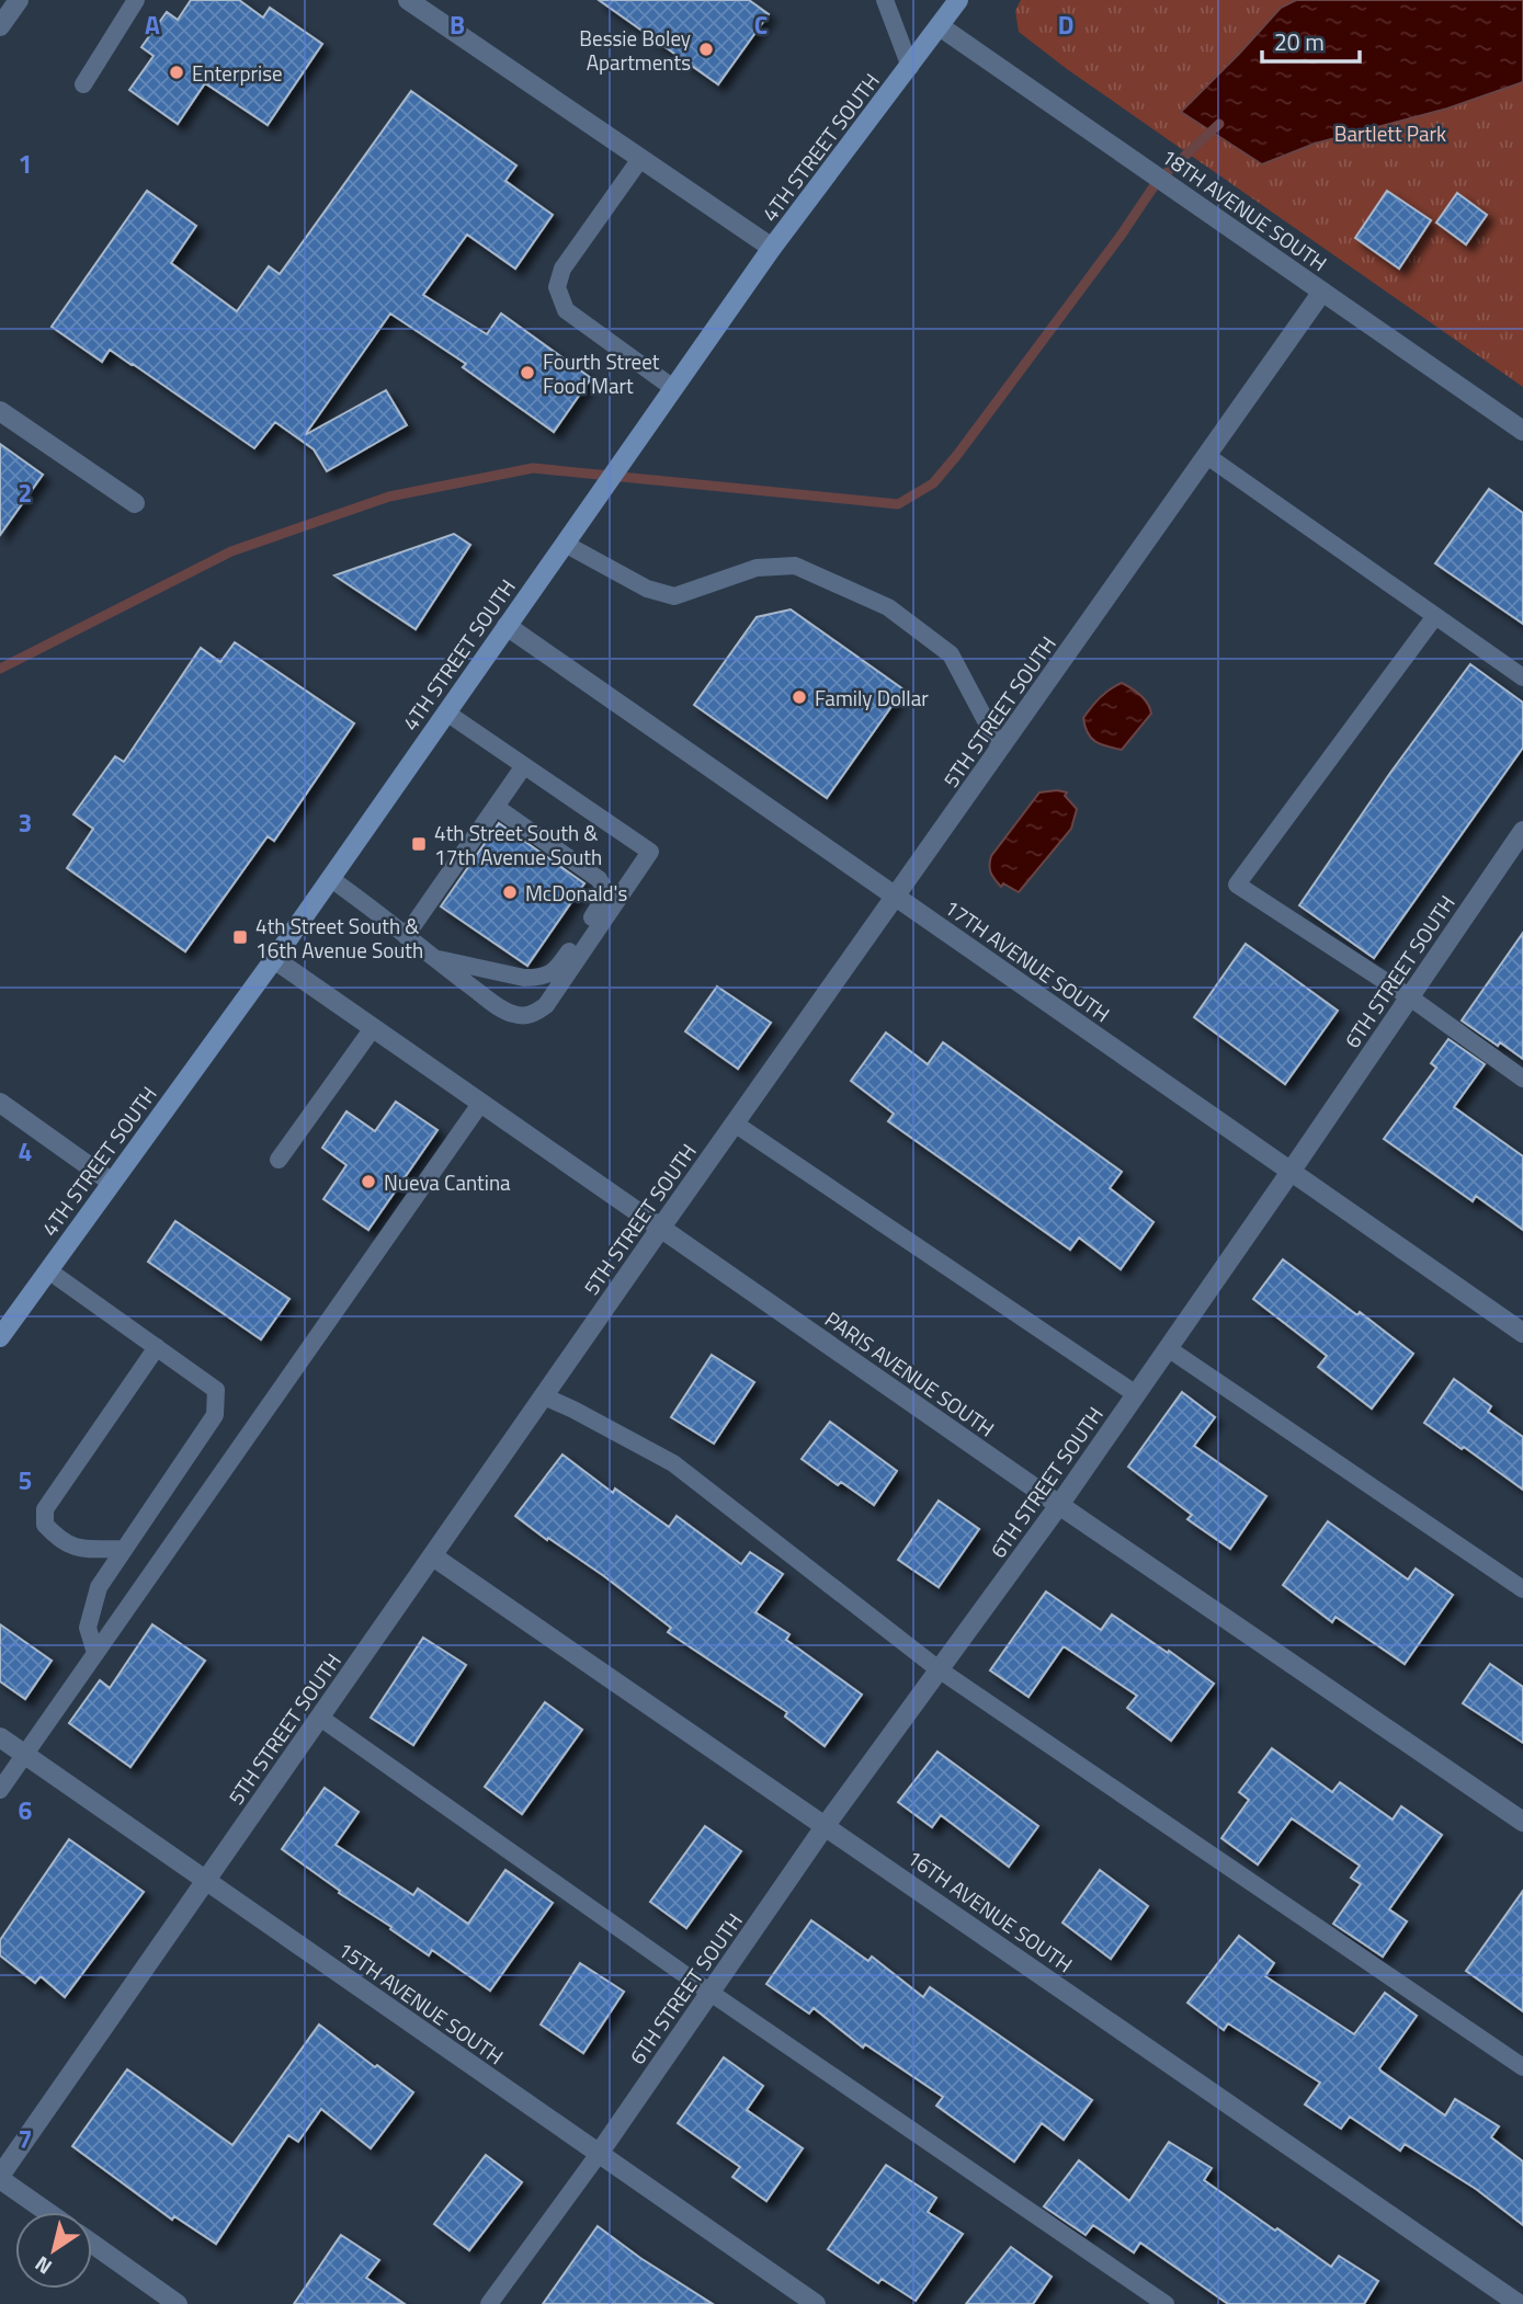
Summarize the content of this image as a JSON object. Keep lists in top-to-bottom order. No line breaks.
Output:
{"streets":{"main road":["4TH STREET SOUTH"],"street":["18TH AVENUE SOUTH","5TH STREET SOUTH","17TH AVENUE SOUTH","6TH STREET SOUTH","PARIS AVENUE SOUTH","16TH AVENUE SOUTH","15TH AVENUE SOUTH"]},"crossings":[["4TH STREET SOUTH","18TH AVENUE SOUTH"],["4TH STREET SOUTH","17TH AVENUE SOUTH"],["4TH STREET SOUTH","PARIS AVENUE SOUTH"],["18TH AVENUE SOUTH","5TH STREET SOUTH"],["5TH STREET SOUTH","17TH AVENUE SOUTH"],["5TH STREET SOUTH","PARIS AVENUE SOUTH"],["5TH STREET SOUTH","16TH AVENUE SOUTH"],["5TH STREET SOUTH","15TH AVENUE SOUTH"],["17TH AVENUE SOUTH","6TH STREET SOUTH"],["6TH STREET SOUTH","PARIS AVENUE SOUTH"],["6TH STREET SOUTH","16TH AVENUE SOUTH"],["6TH STREET SOUTH","15TH AVENUE SOUTH"]],"parks":["Bartlett Park"],"places":{"other":["Bessie Boley Apartments","Enterprise","Fourth Street Food Mart","Family Dollar","McDonald's","Nueva Cantina"],"transit":["4th Street South & 17th Avenue South","4th Street South & 16th Avenue South"]},"scale_bar":"20 m","north":"bottom left","grid":{"columns":["A","B","C","D"],"rows":["1","2","3","4","5","6","7"]}}
